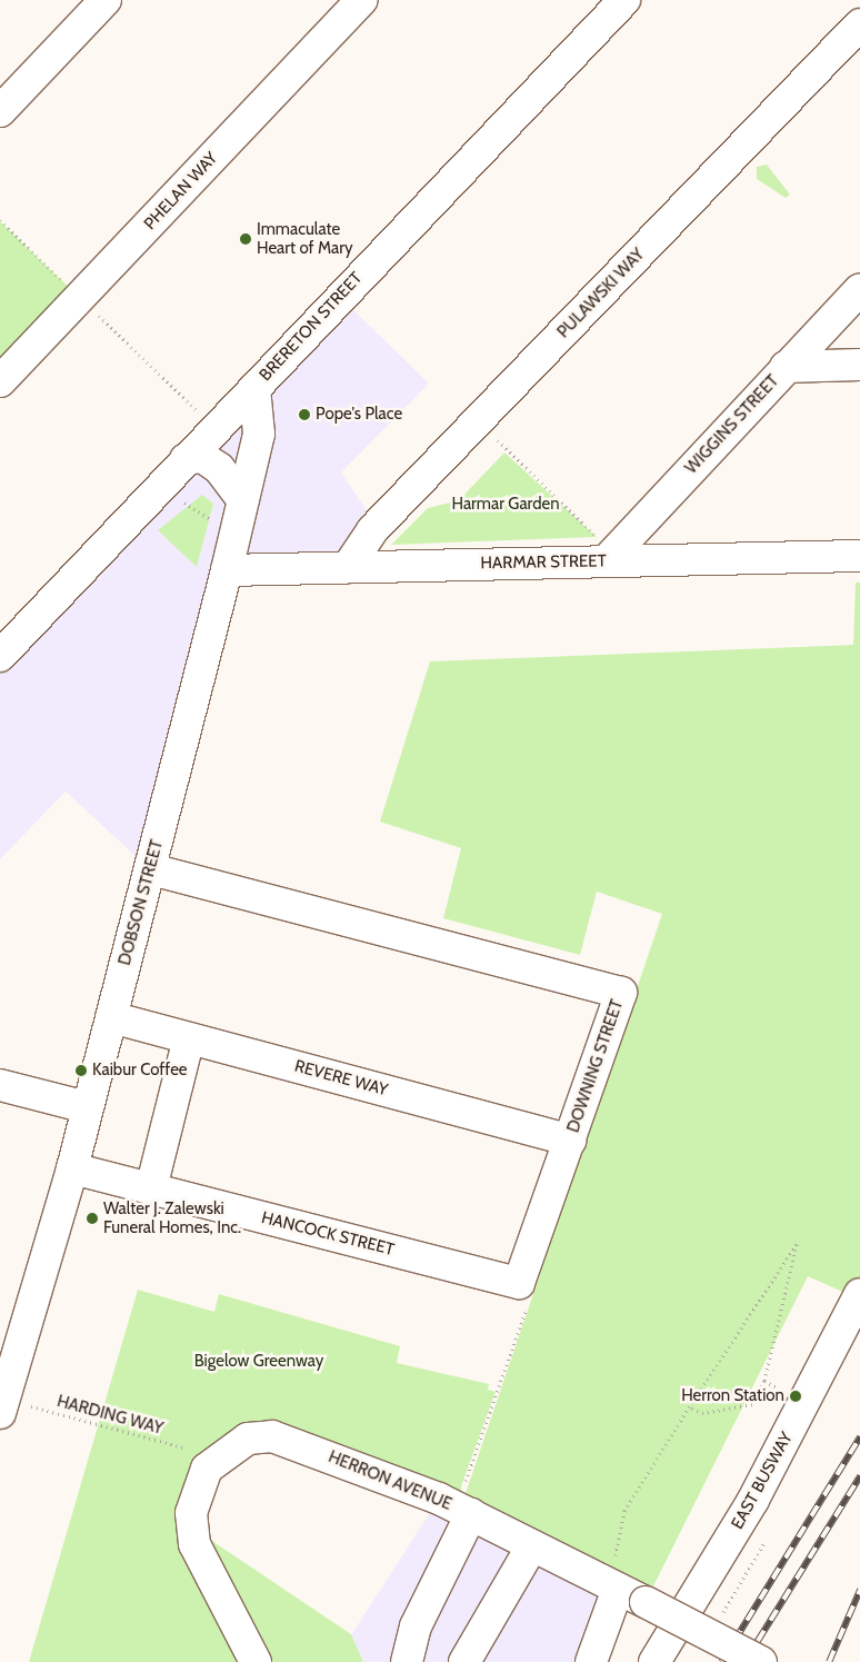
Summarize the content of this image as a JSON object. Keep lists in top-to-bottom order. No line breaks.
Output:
{"streets":{"street":["PHELAN WAY","PULAWSKI WAY","BRERETON STREET","WIGGINS STREET","HARMAR STREET","DOBSON STREET","DOWNING STREET","REVERE WAY","HANCOCK STREET","HERRON AVENUE","EAST BUSWAY"],"path":["HARDING WAY"]},"crossings":[["PULAWSKI WAY","HARMAR STREET"],["BRERETON STREET","DOBSON STREET"],["WIGGINS STREET","HARMAR STREET"],["HARMAR STREET","DOBSON STREET"],["DOBSON STREET","DOWNING STREET"],["DOBSON STREET","REVERE WAY"],["DOBSON STREET","HANCOCK STREET"],["DOWNING STREET","REVERE WAY"],["DOWNING STREET","HANCOCK STREET"]],"parks":["Harmar Garden","Bigelow Greenway"],"places":["Immaculate Heart of Mary","Pope's Place","Kaibur Coffee","Walter J. Zalewski Funeral Homes, Inc.","Herron Station"]}
